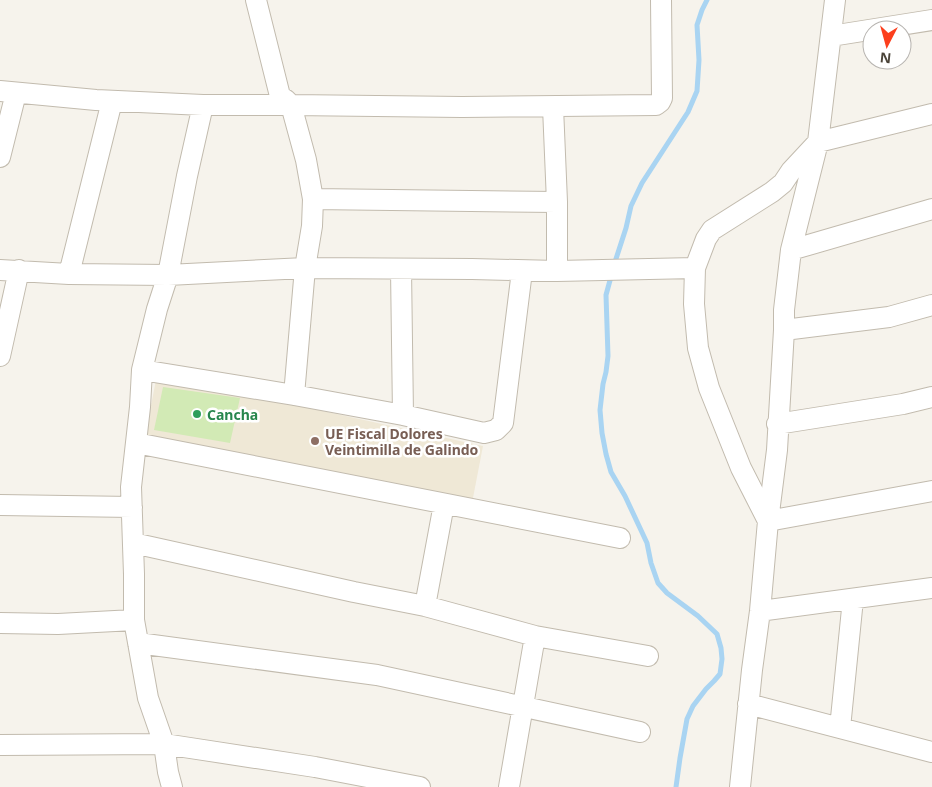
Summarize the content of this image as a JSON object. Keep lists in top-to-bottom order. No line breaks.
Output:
{"places":["Cancha","UE Fiscal Dolores Veintimilla de Galindo"],"north":"bottom"}
